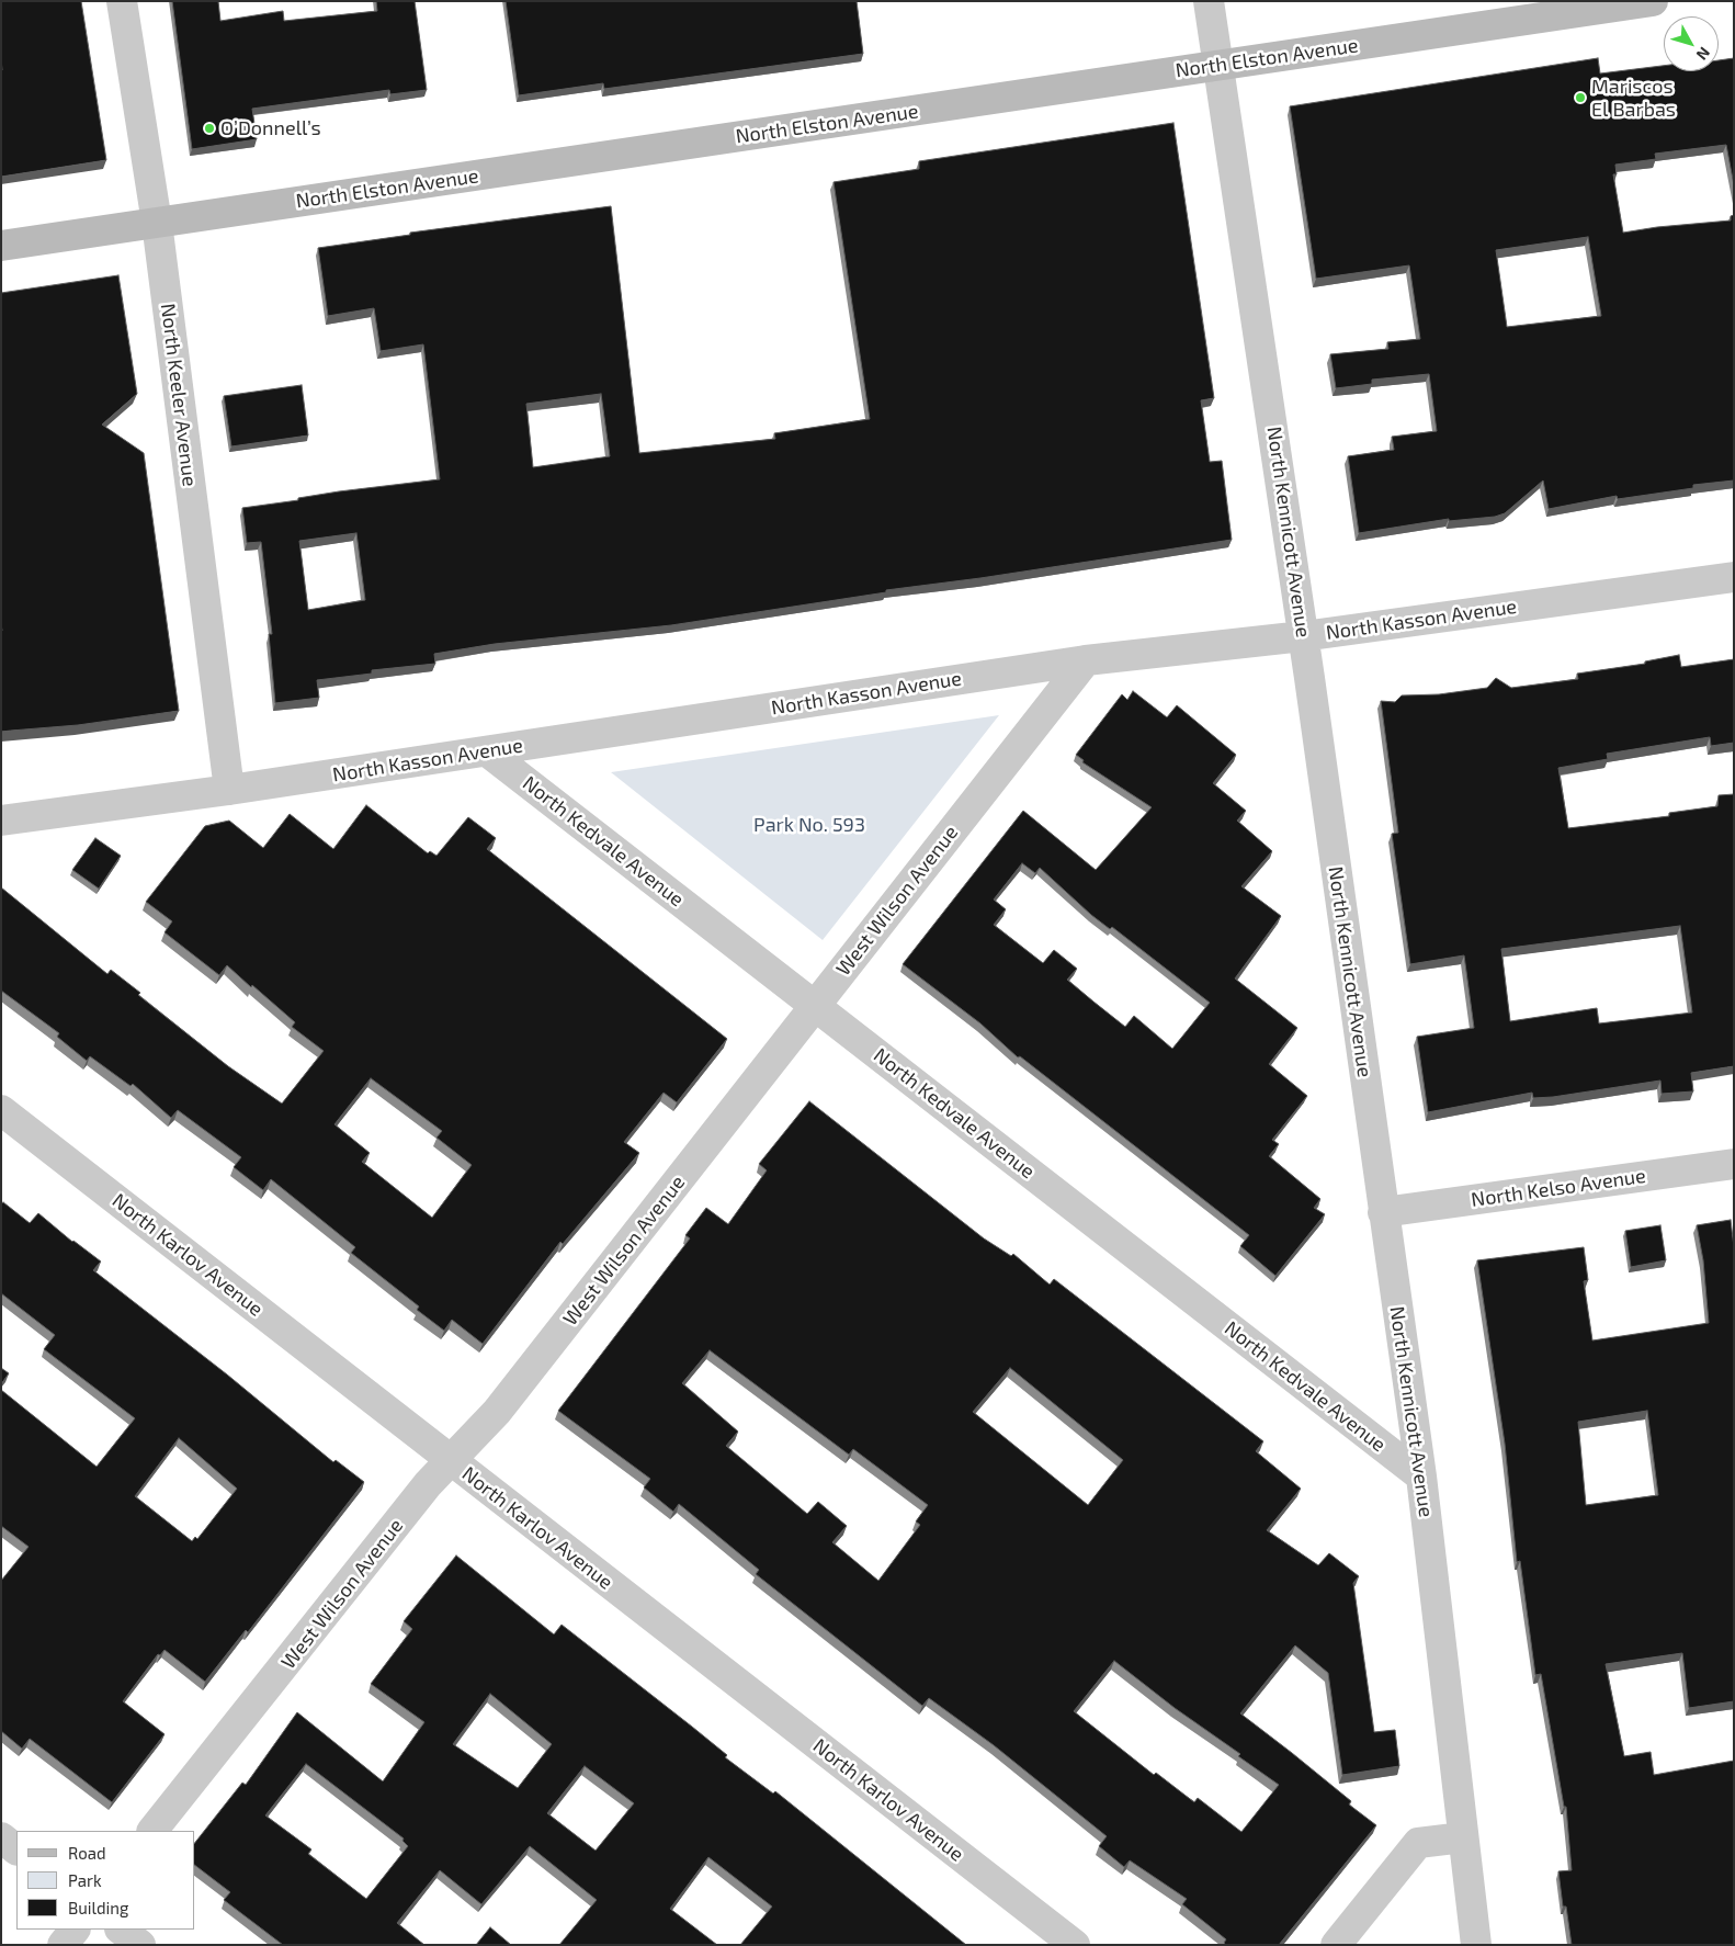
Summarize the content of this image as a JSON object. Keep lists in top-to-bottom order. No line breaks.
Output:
{"streets":{"main road":["North Elston Avenue"],"street":["North Keeler Avenue","North Kennicott Avenue","North Kasson Avenue","North Kedvale Avenue","West Wilson Avenue","North Kelso Avenue","North Karlov Avenue"]},"crossings":[["North Elston Avenue","North Keeler Avenue"],["North Elston Avenue","North Kennicott Avenue"],["North Keeler Avenue","North Kasson Avenue"],["North Kennicott Avenue","North Kasson Avenue"],["North Kennicott Avenue","North Kedvale Avenue"],["North Kennicott Avenue","North Kelso Avenue"],["North Kasson Avenue","North Kedvale Avenue"],["North Kasson Avenue","West Wilson Avenue"],["North Kedvale Avenue","West Wilson Avenue"],["West Wilson Avenue","North Karlov Avenue"]],"parks":["Park No. 593"],"places":["Mariscos El Barbas","O’Donnell’s"],"legend":["Road","Park","Building"],"north":"bottom right"}
